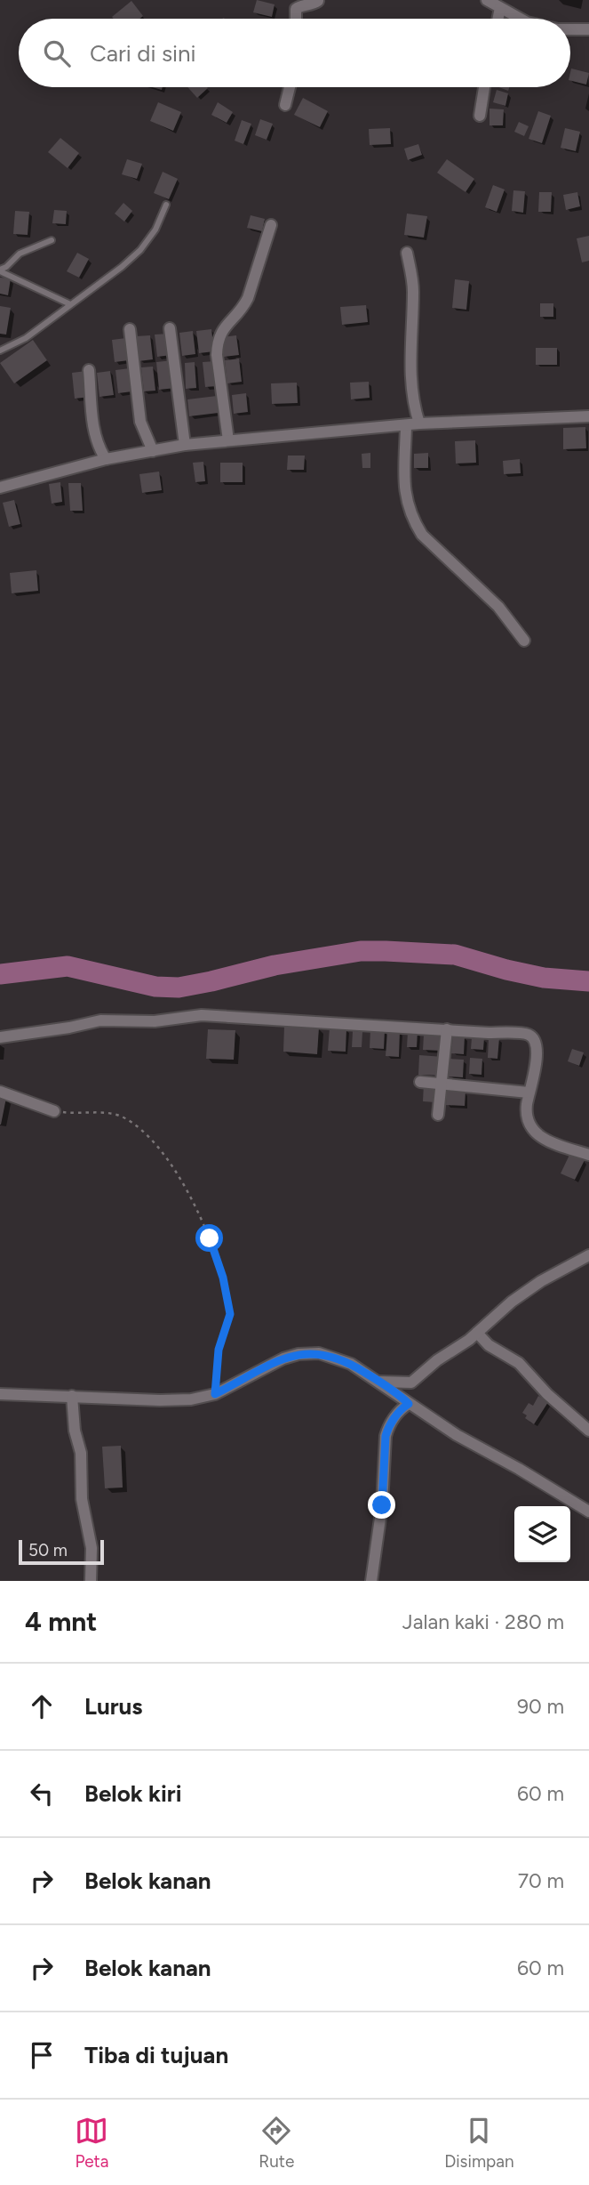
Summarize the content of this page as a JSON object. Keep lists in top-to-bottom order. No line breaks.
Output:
{"scale_bar":"50 m","page":{"search":"Cari di sini","scale":"50 m","heading":["4 mnt","Jalan kaki · 280 m"],"list":[["Lurus","90 m"],["Belok kiri","60 m"],["Belok kanan","70 m"],["Belok kanan","60 m"],"Tiba di tujuan"],"nav":["Peta","Rute","Disimpan"]}}
